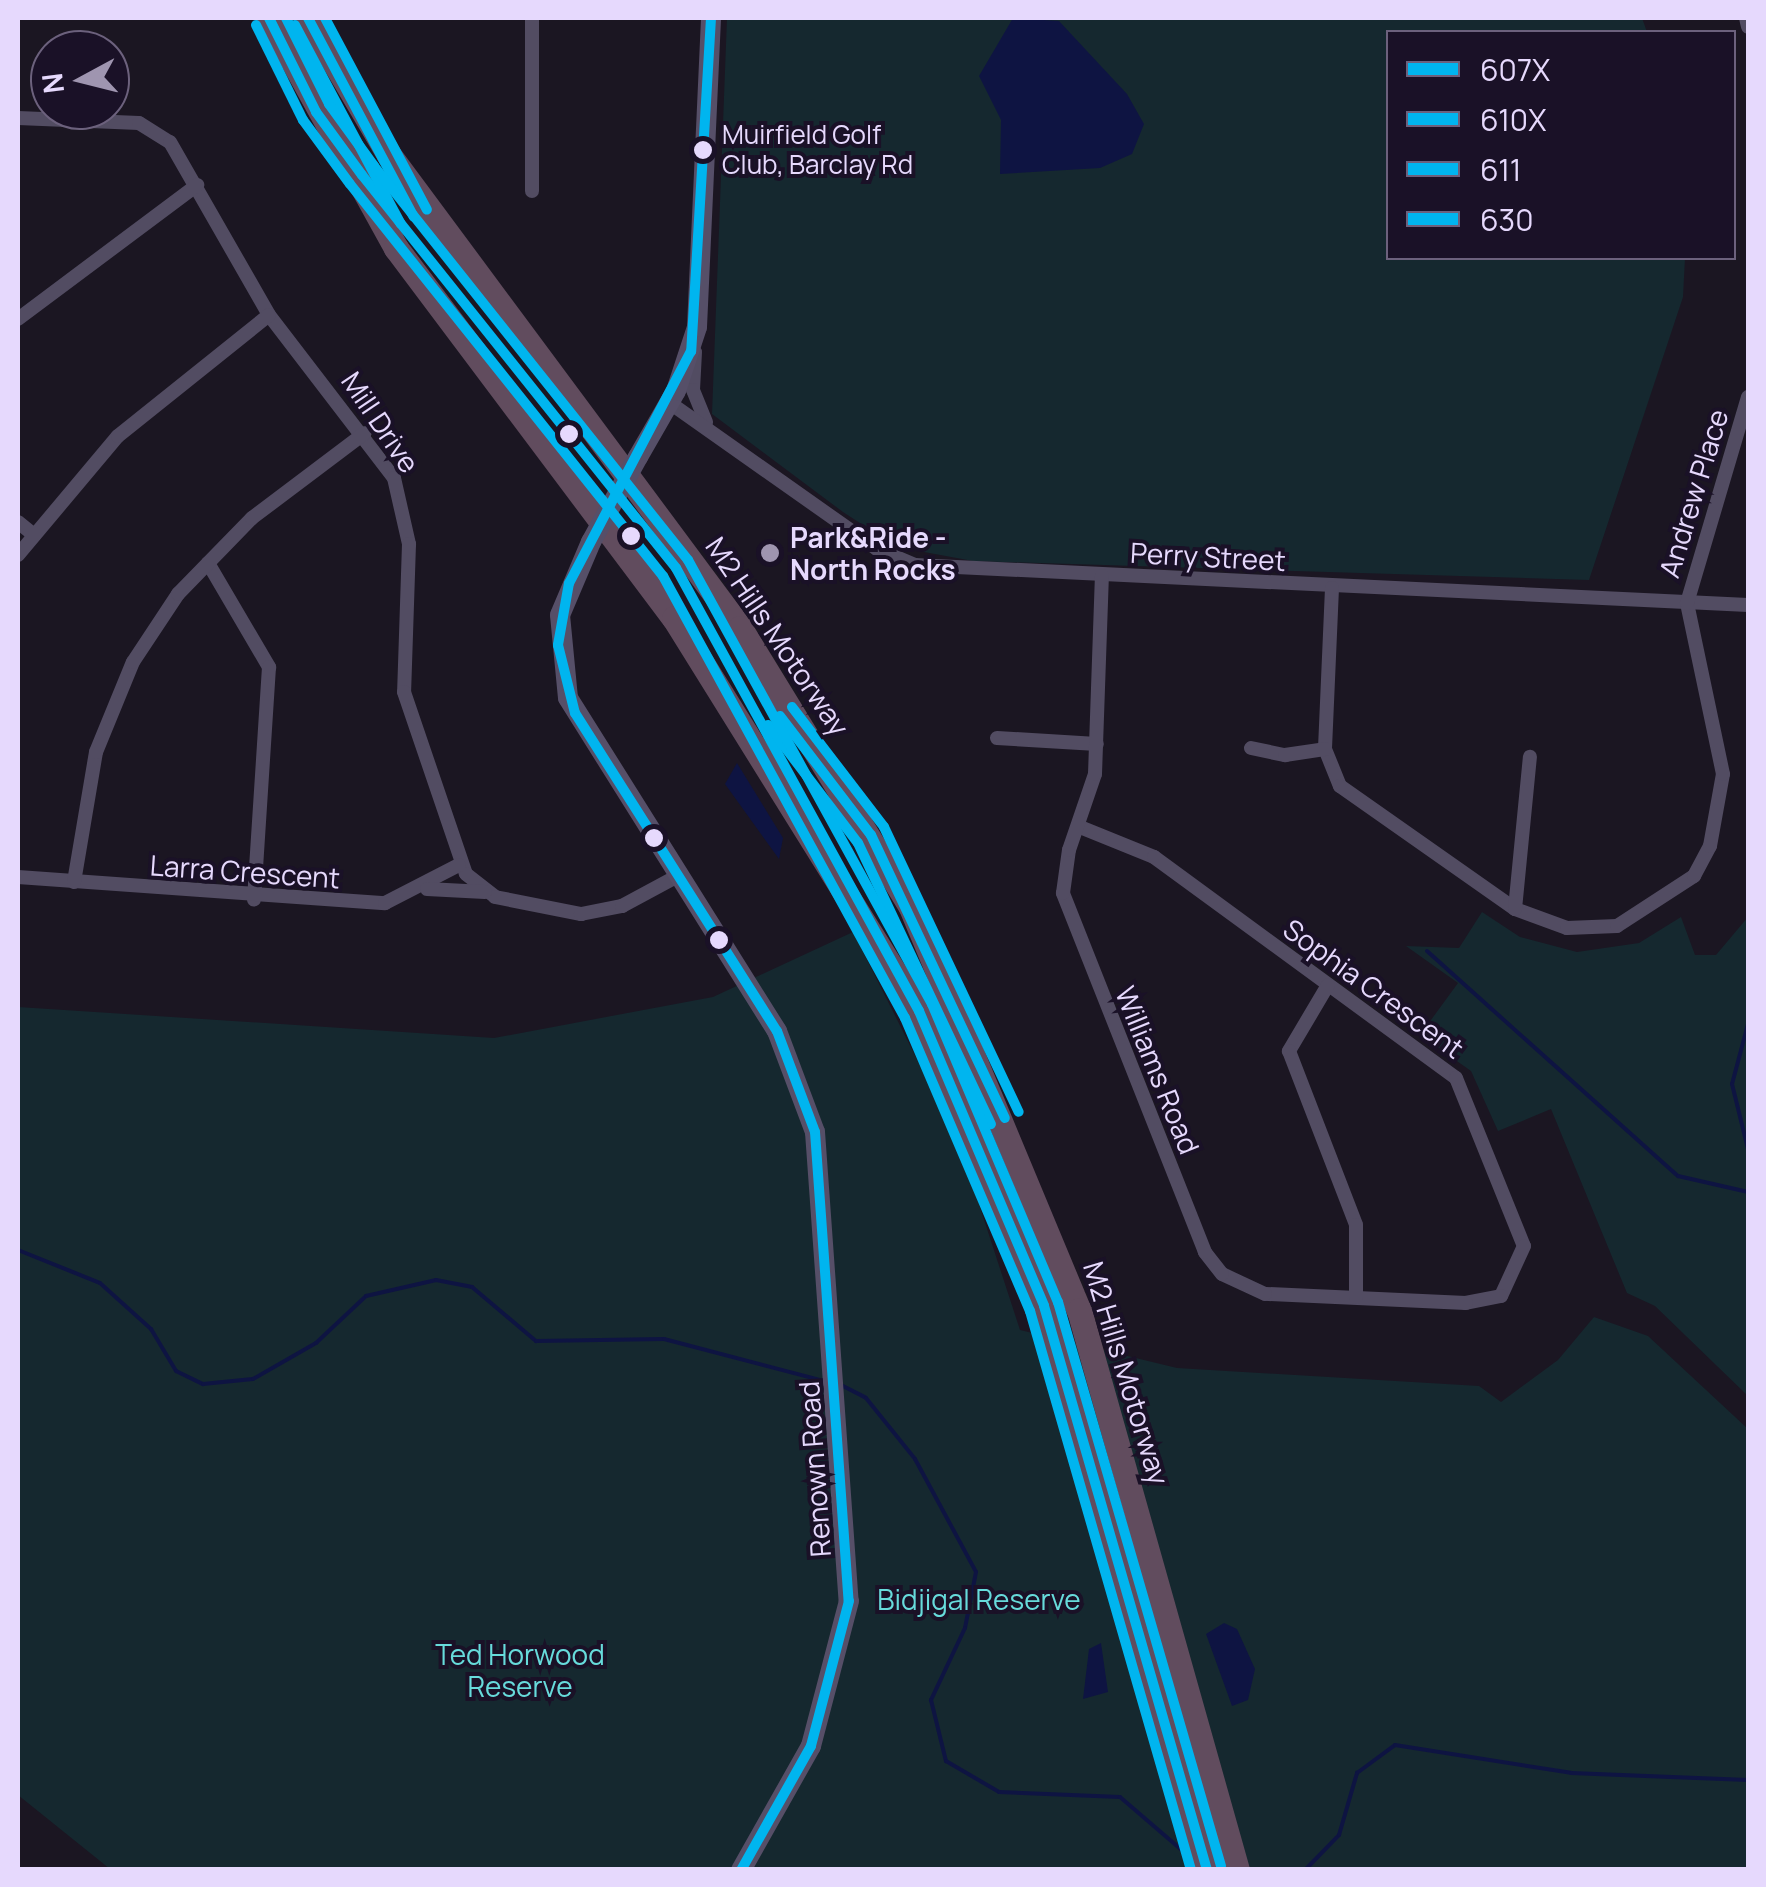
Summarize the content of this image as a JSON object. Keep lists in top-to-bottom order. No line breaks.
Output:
{"streets":{"highway":["M2 Hills Motorway"],"main road":["Renown Road"],"street":["Mill Drive","Andrew Place","Perry Street","Larra Crescent","Sophia Crescent","Williams Road"]},"crossings":[["Mill Drive","Larra Crescent"],["Andrew Place","Perry Street"],["Perry Street","Williams Road"],["Perry Street","Renown Road"],["Sophia Crescent","Williams Road"]],"parks":["Bidjigal Reserve","Ted Horwood Reserve"],"places":["Muirfield Golf Club, Barclay Rd","Park&Ride - North Rocks"],"lines":["transit line 607X","transit line 611","transit line 630","transit line 610X"],"legend":["607X","610X","611","630"],"north":"left"}
